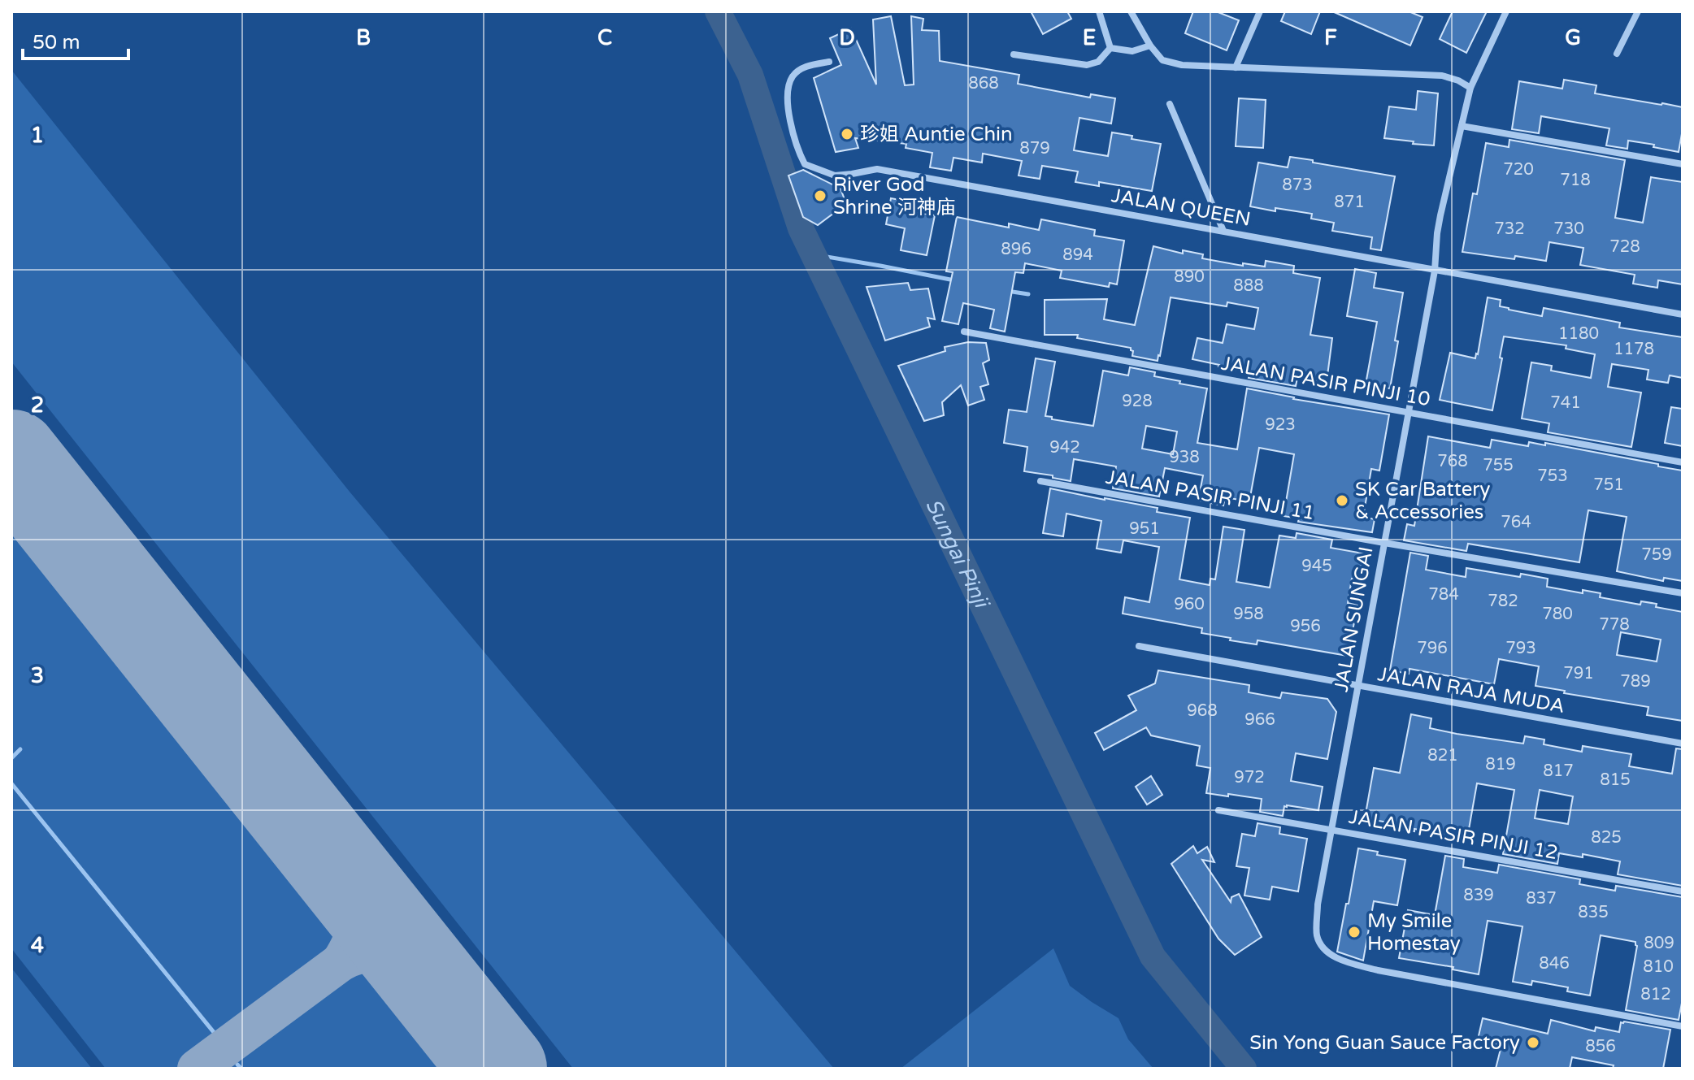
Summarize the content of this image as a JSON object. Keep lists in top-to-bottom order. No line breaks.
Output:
{"streets":{"street":["JALAN QUEEN","JALAN PASIR PINJI 10","JALAN PASIR PINJI 11","JALAN SUNGAI","JALAN RAJA MUDA","JALAN PASIR PINJI 12"]},"crossings":[["JALAN QUEEN","JALAN SUNGAI"],["JALAN PASIR PINJI 10","JALAN SUNGAI"],["JALAN PASIR PINJI 11","JALAN SUNGAI"],["JALAN SUNGAI","JALAN RAJA MUDA"],["JALAN SUNGAI","JALAN PASIR PINJI 12"]],"water":["Sungai Pinji"],"places":["珍姐 Auntie Chin","River God Shrine 河神庙","SK Car Battery & Accessories","My Smile Homestay","Sin Yong Guan Sauce Factory"],"house_numbers":["868","879","720","718","873","871","732","730","728","896","894","890","888","1180","1178","928","741","923","942","938","768","755","753","751","764","951","759","945","784","782","960","958","780","778","956","796","793","791","789","968","966","821","819","817","972","815","825","839","837","835","809","846","810","812","856"],"scale_bar":"50 m","grid":{"columns":["B","C","D","E","F","G"],"rows":["1","2","3","4"]}}
